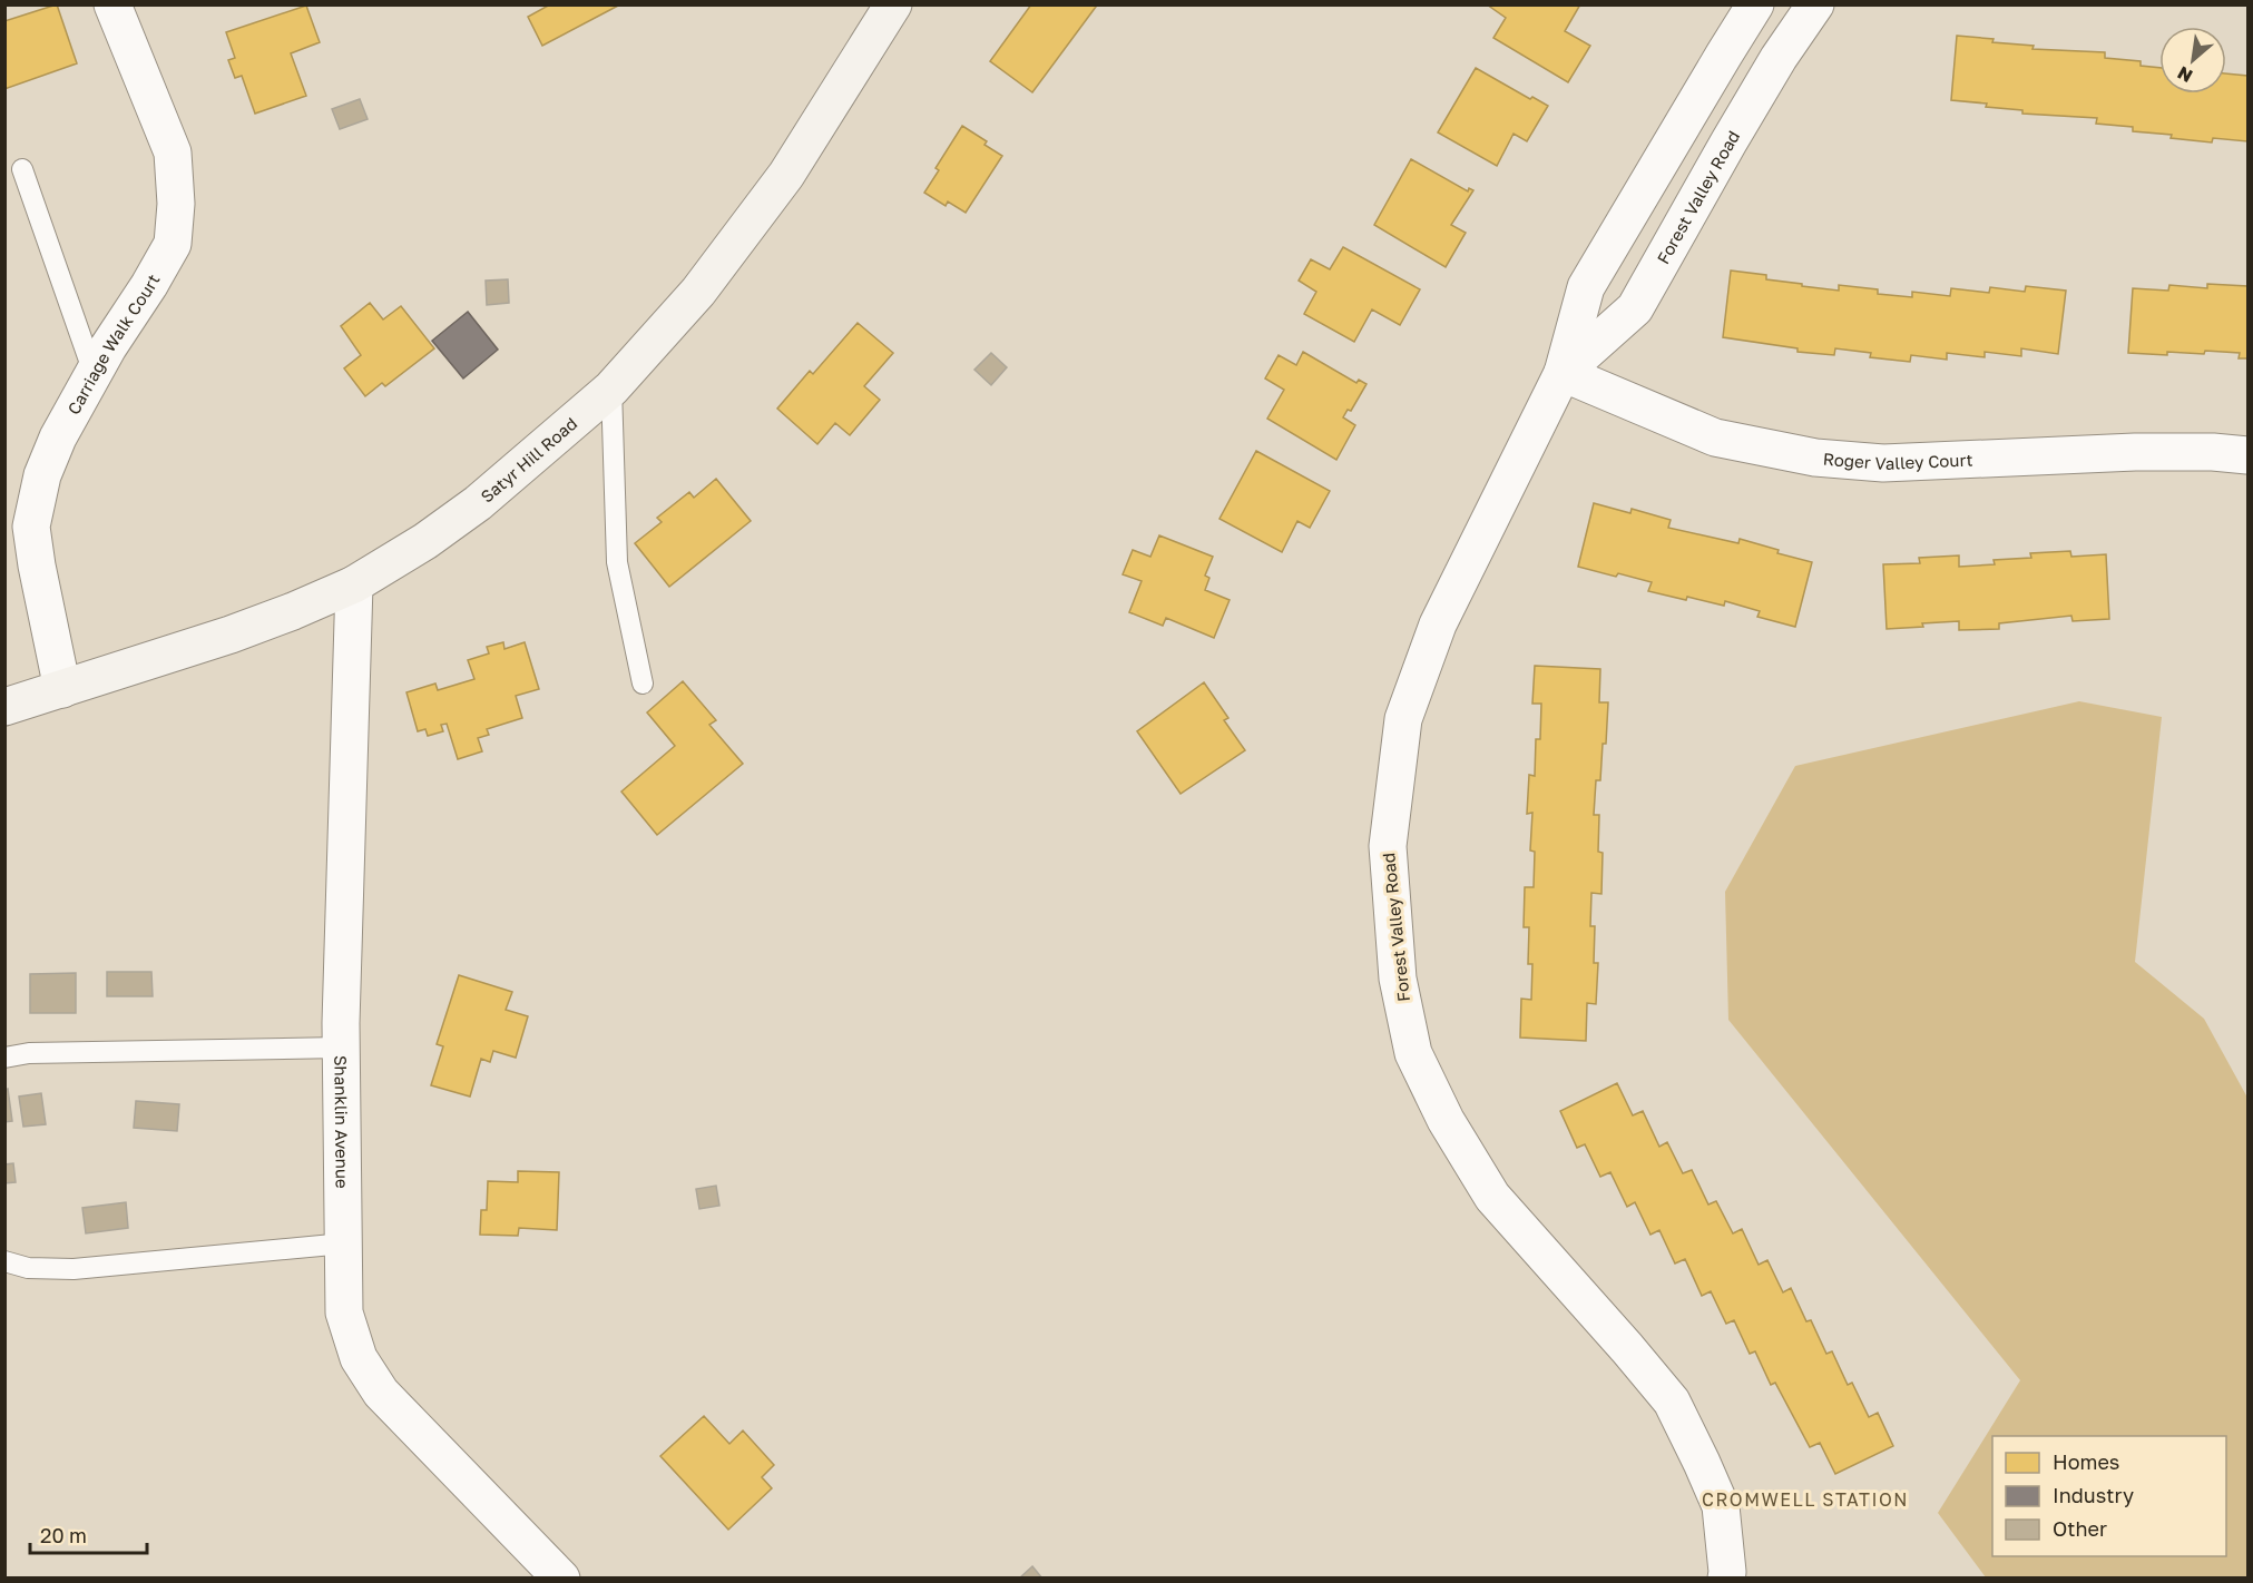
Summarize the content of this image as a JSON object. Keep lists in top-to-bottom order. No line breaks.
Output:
{"streets":{"street":["Forest Valley Road","Carriage Walk Court","Roger Valley Court","Satyr Hill Road","Shanklin Avenue"]},"crossings":[["Forest Valley Road","Roger Valley Court"],["Carriage Walk Court","Satyr Hill Road"],["Satyr Hill Road","Shanklin Avenue"]],"districts":["CROMWELL STATION"],"legend":["Homes","Industry","Other"],"scale_bar":"20 m","north":"bottom left"}
